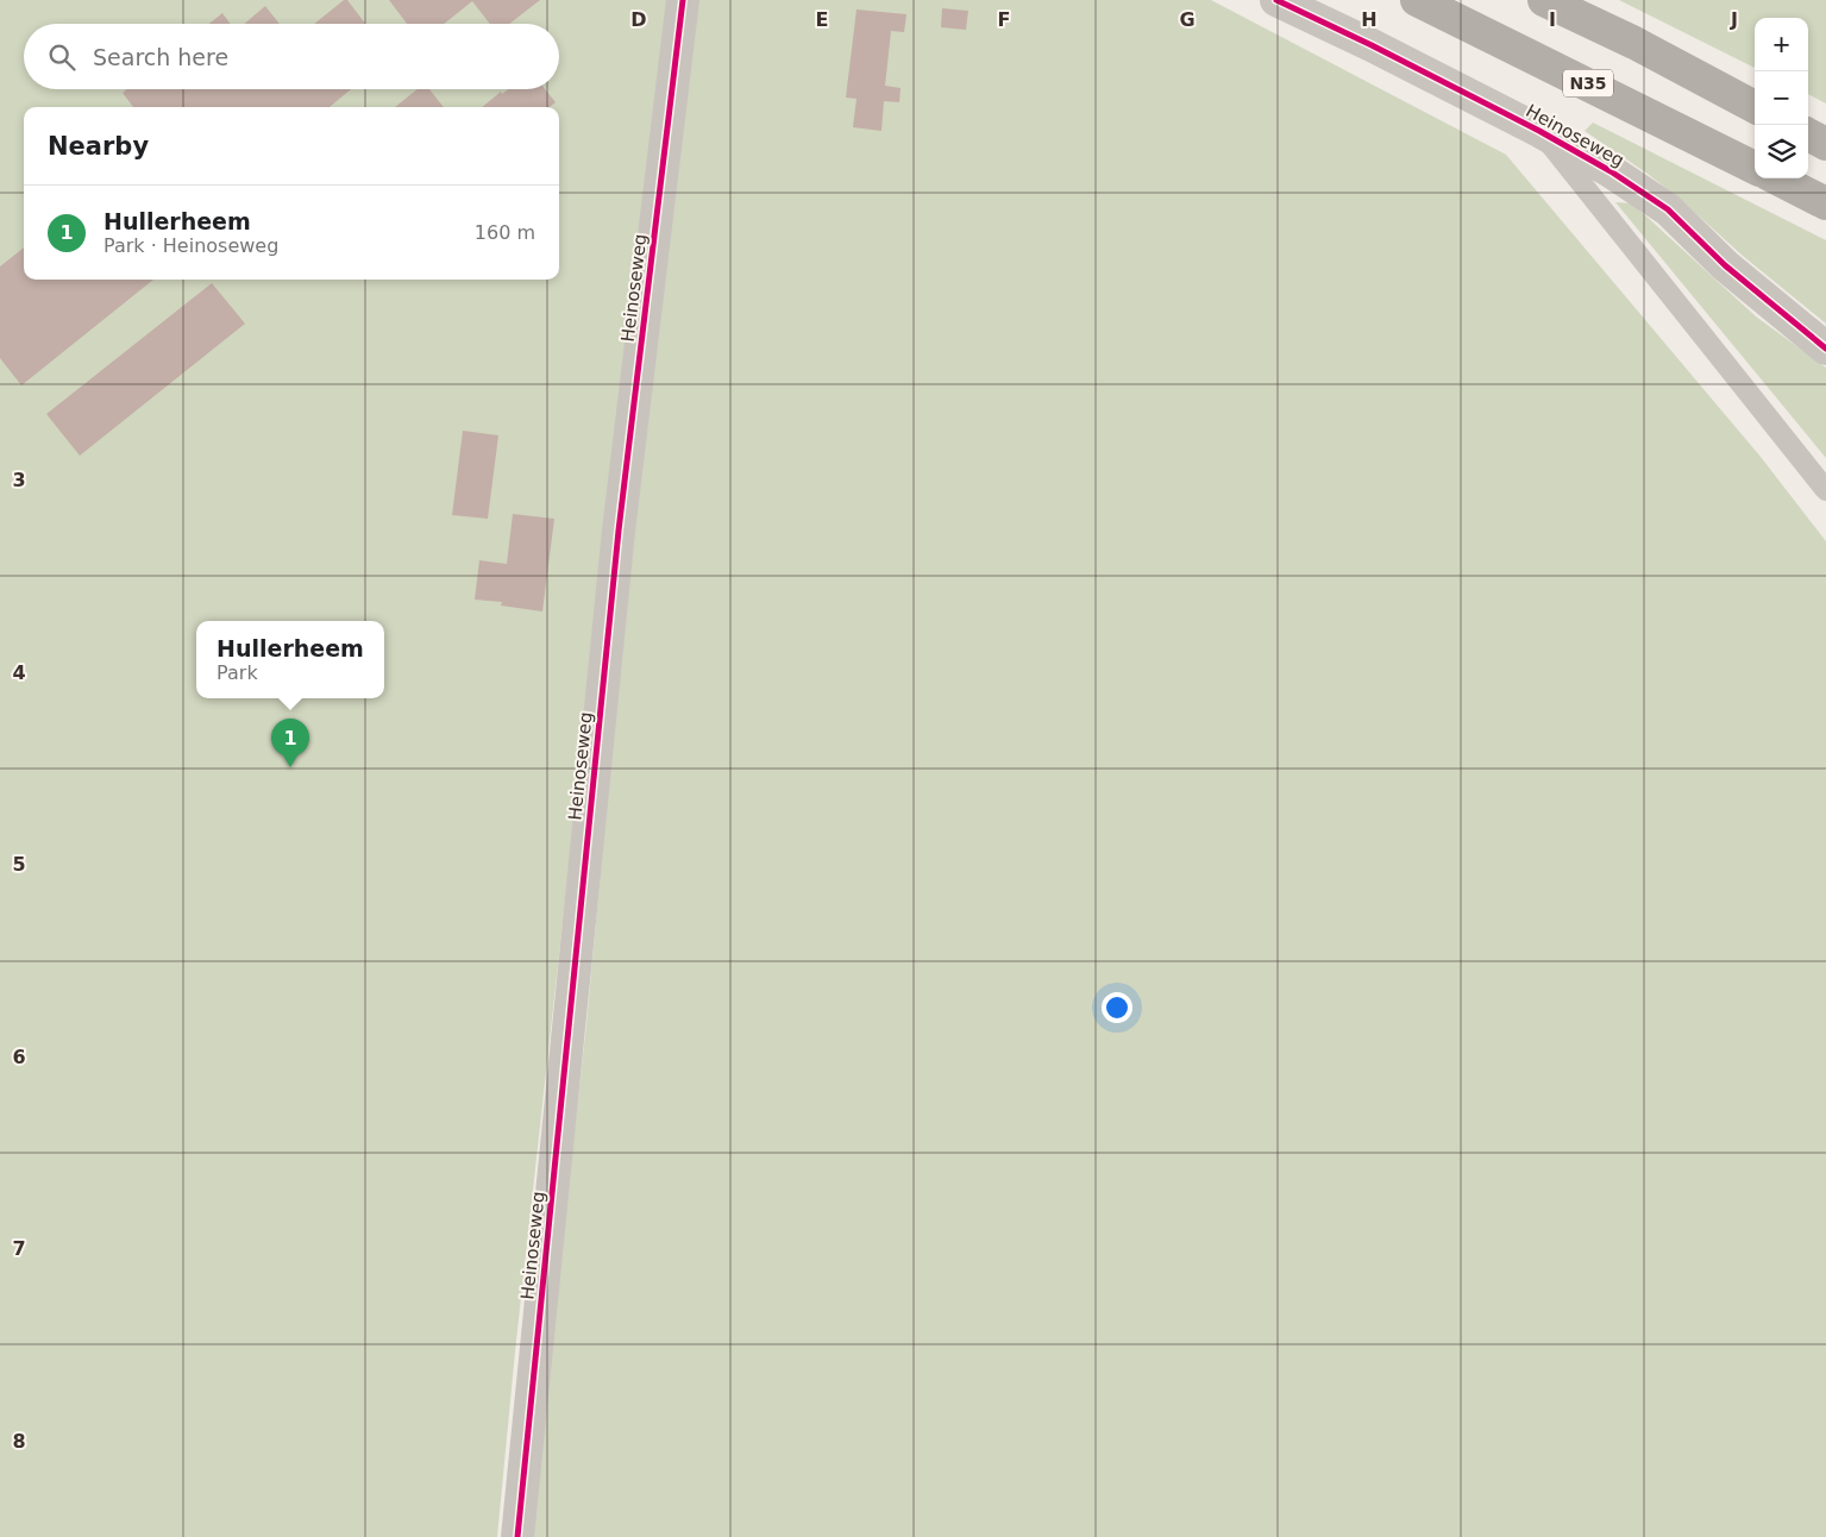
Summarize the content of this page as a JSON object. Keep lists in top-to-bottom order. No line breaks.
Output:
{"streets":{"highway":["N35"],"street":["Heinoseweg"]},"page":{"map_buttons":["+","−"],"search":"Search here","heading":"Nearby","list":[{"mark":"1","name":"Hullerheem","note":"Park · Heinoseweg","value":"160 m"}],"popup":["Hullerheem","Park"],"pins":"1"},"grid":{"columns":["D","E","F","G","H","I","J"],"rows":["3","4","5","6","7","8"]}}
